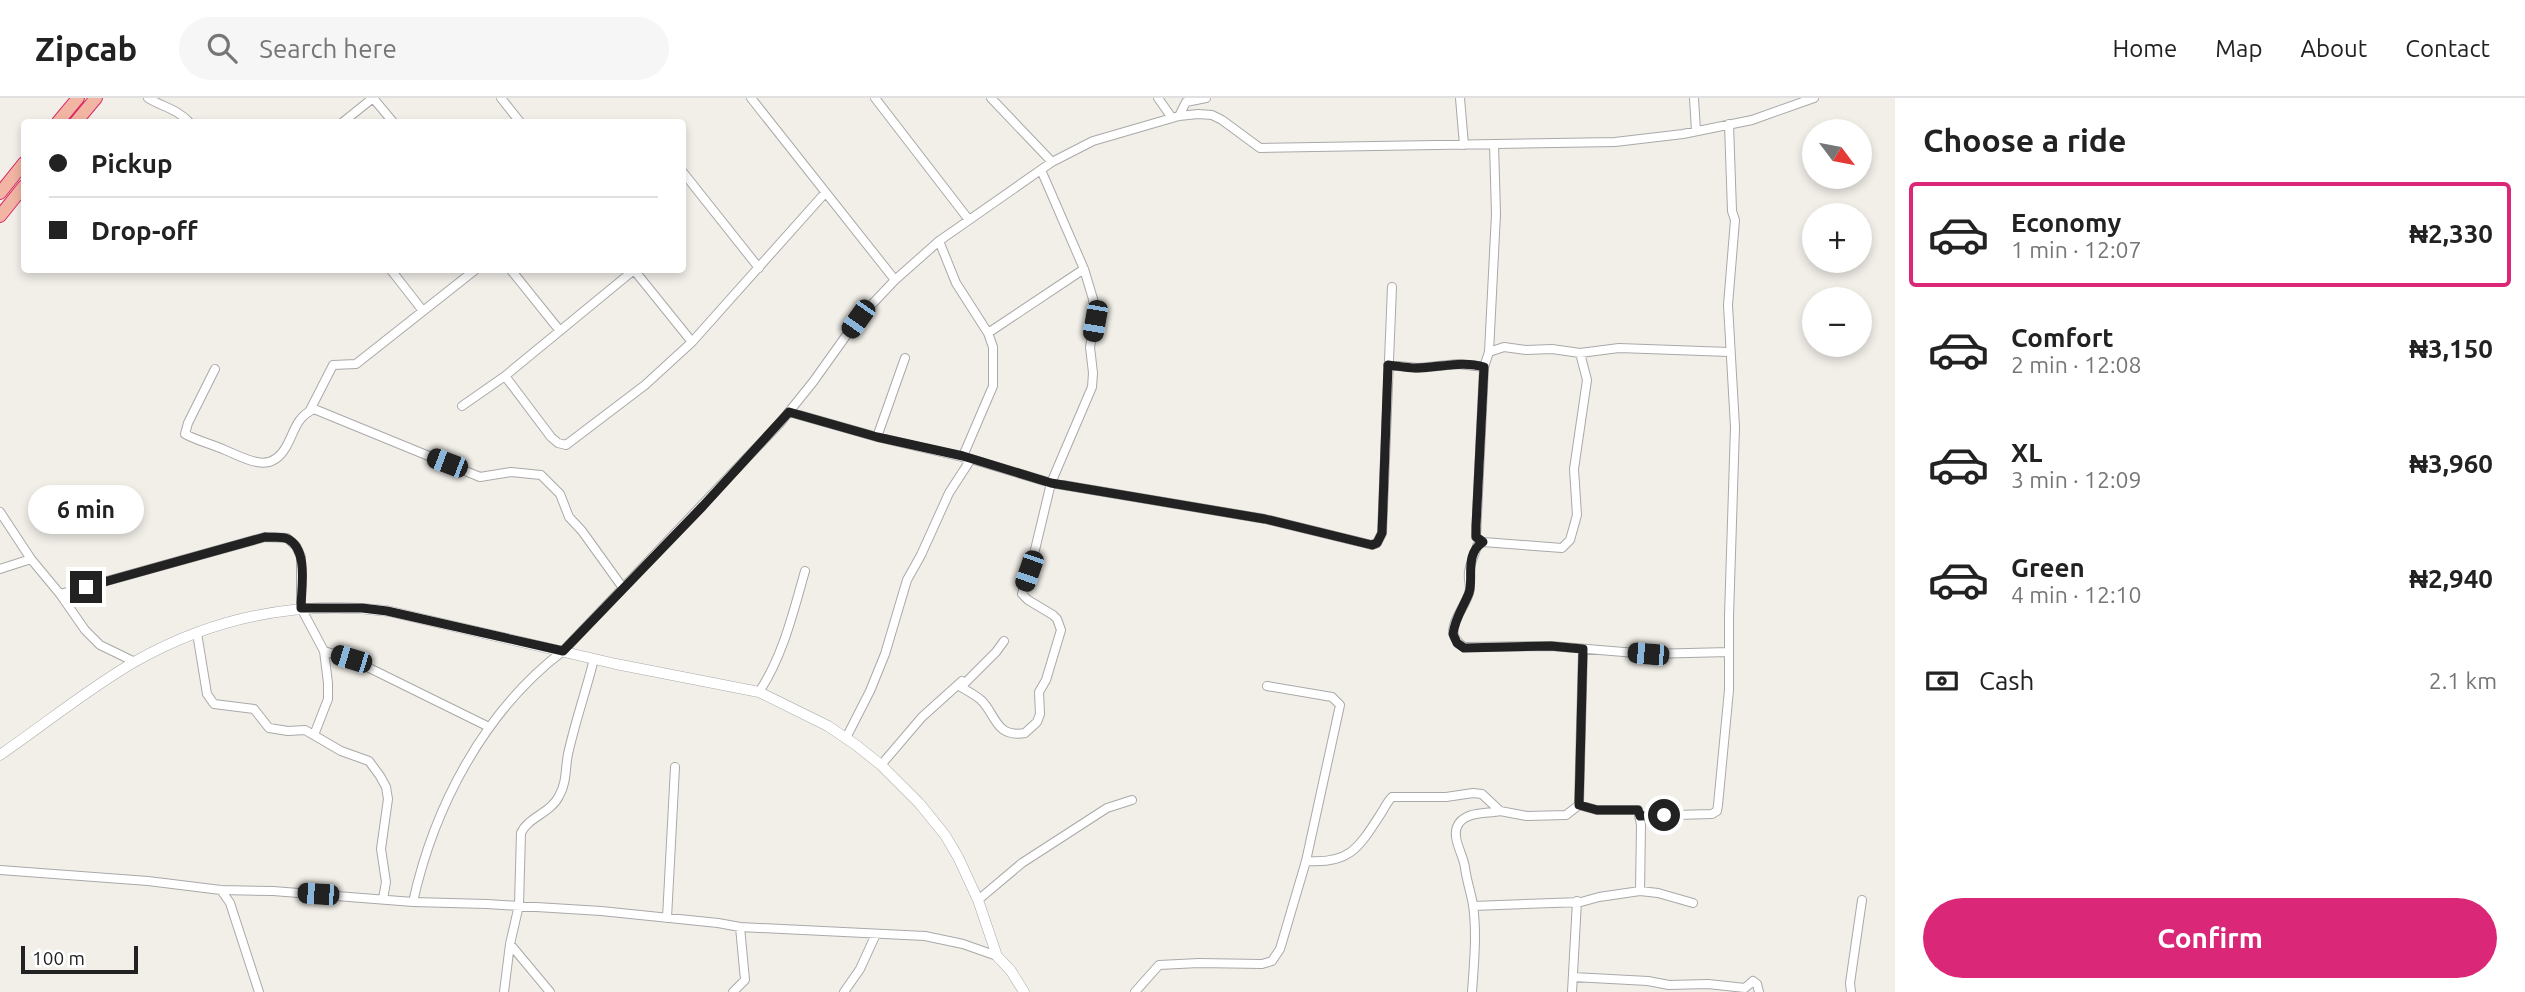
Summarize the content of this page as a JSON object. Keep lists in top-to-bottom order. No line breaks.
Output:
{"scale_bar":"100 m","north":"bottom right","page":{"header":"Zipcab","search":"Search here","nav":["Home","Map","About","Contact"],"heading":"Choose a ride","map_buttons":["+","−"],"banner":["Pickup","Drop-off"],"list":[{"name":"Economy","note":"1 min · 12:07","value":"₦2,330"},{"name":"Comfort","note":"2 min · 12:08","value":"₦3,150"},{"name":"XL","note":"3 min · 12:09","value":"₦3,960"},{"name":"Green","note":"4 min · 12:10","value":"₦2,940"}],"bubble":"6 min","pay":["Cash","2.1 km"],"buttons":"Confirm","scale":"100 m"}}
